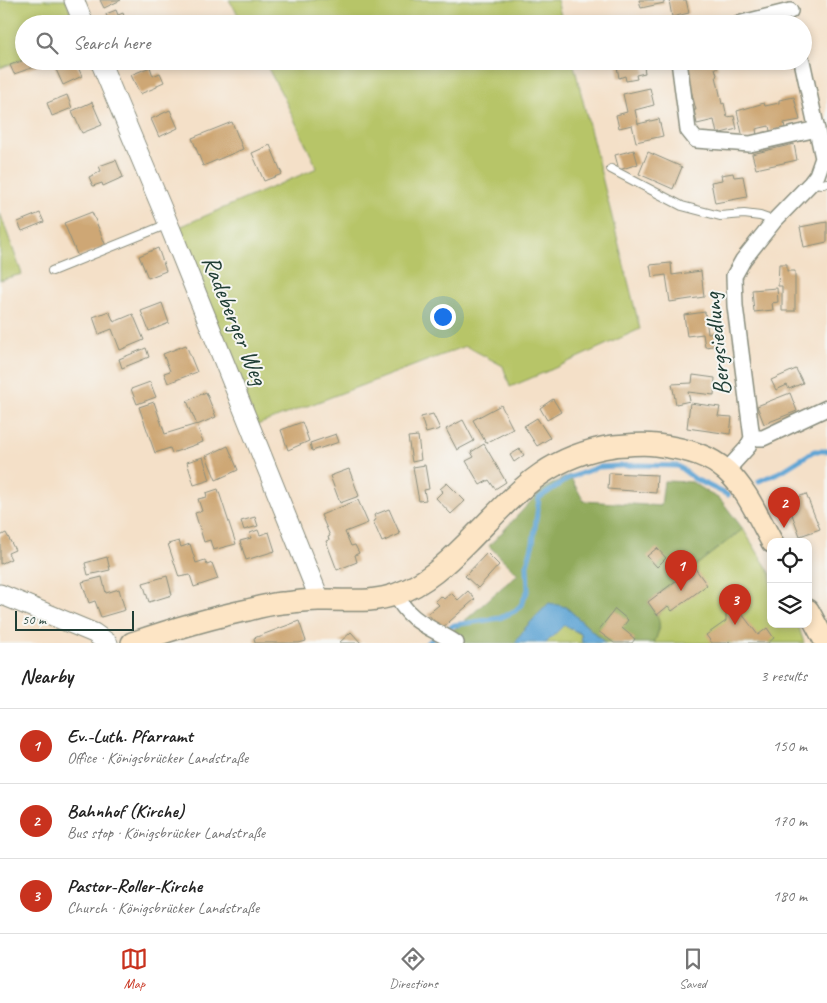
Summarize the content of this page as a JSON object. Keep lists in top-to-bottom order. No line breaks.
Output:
{"streets":{"street":["Radeberger Weg","Bergsiedlung"]},"scale_bar":"50 m","page":{"search":"Search here","pins":["2","1","3"],"scale":"50 m","heading":["Nearby","3 results"],"list":[{"mark":"1","name":"Ev.-Luth. Pfarramt","note":"Office · Königsbrücker Landstraße","value":"150 m"},{"mark":"2","name":"Bahnhof (Kirche)","note":"Bus stop · Königsbrücker Landstraße","value":"170 m"},{"mark":"3","name":"Pastor-Roller-Kirche","note":"Church · Königsbrücker Landstraße","value":"180 m"}],"nav":["Map","Directions","Saved"]}}
